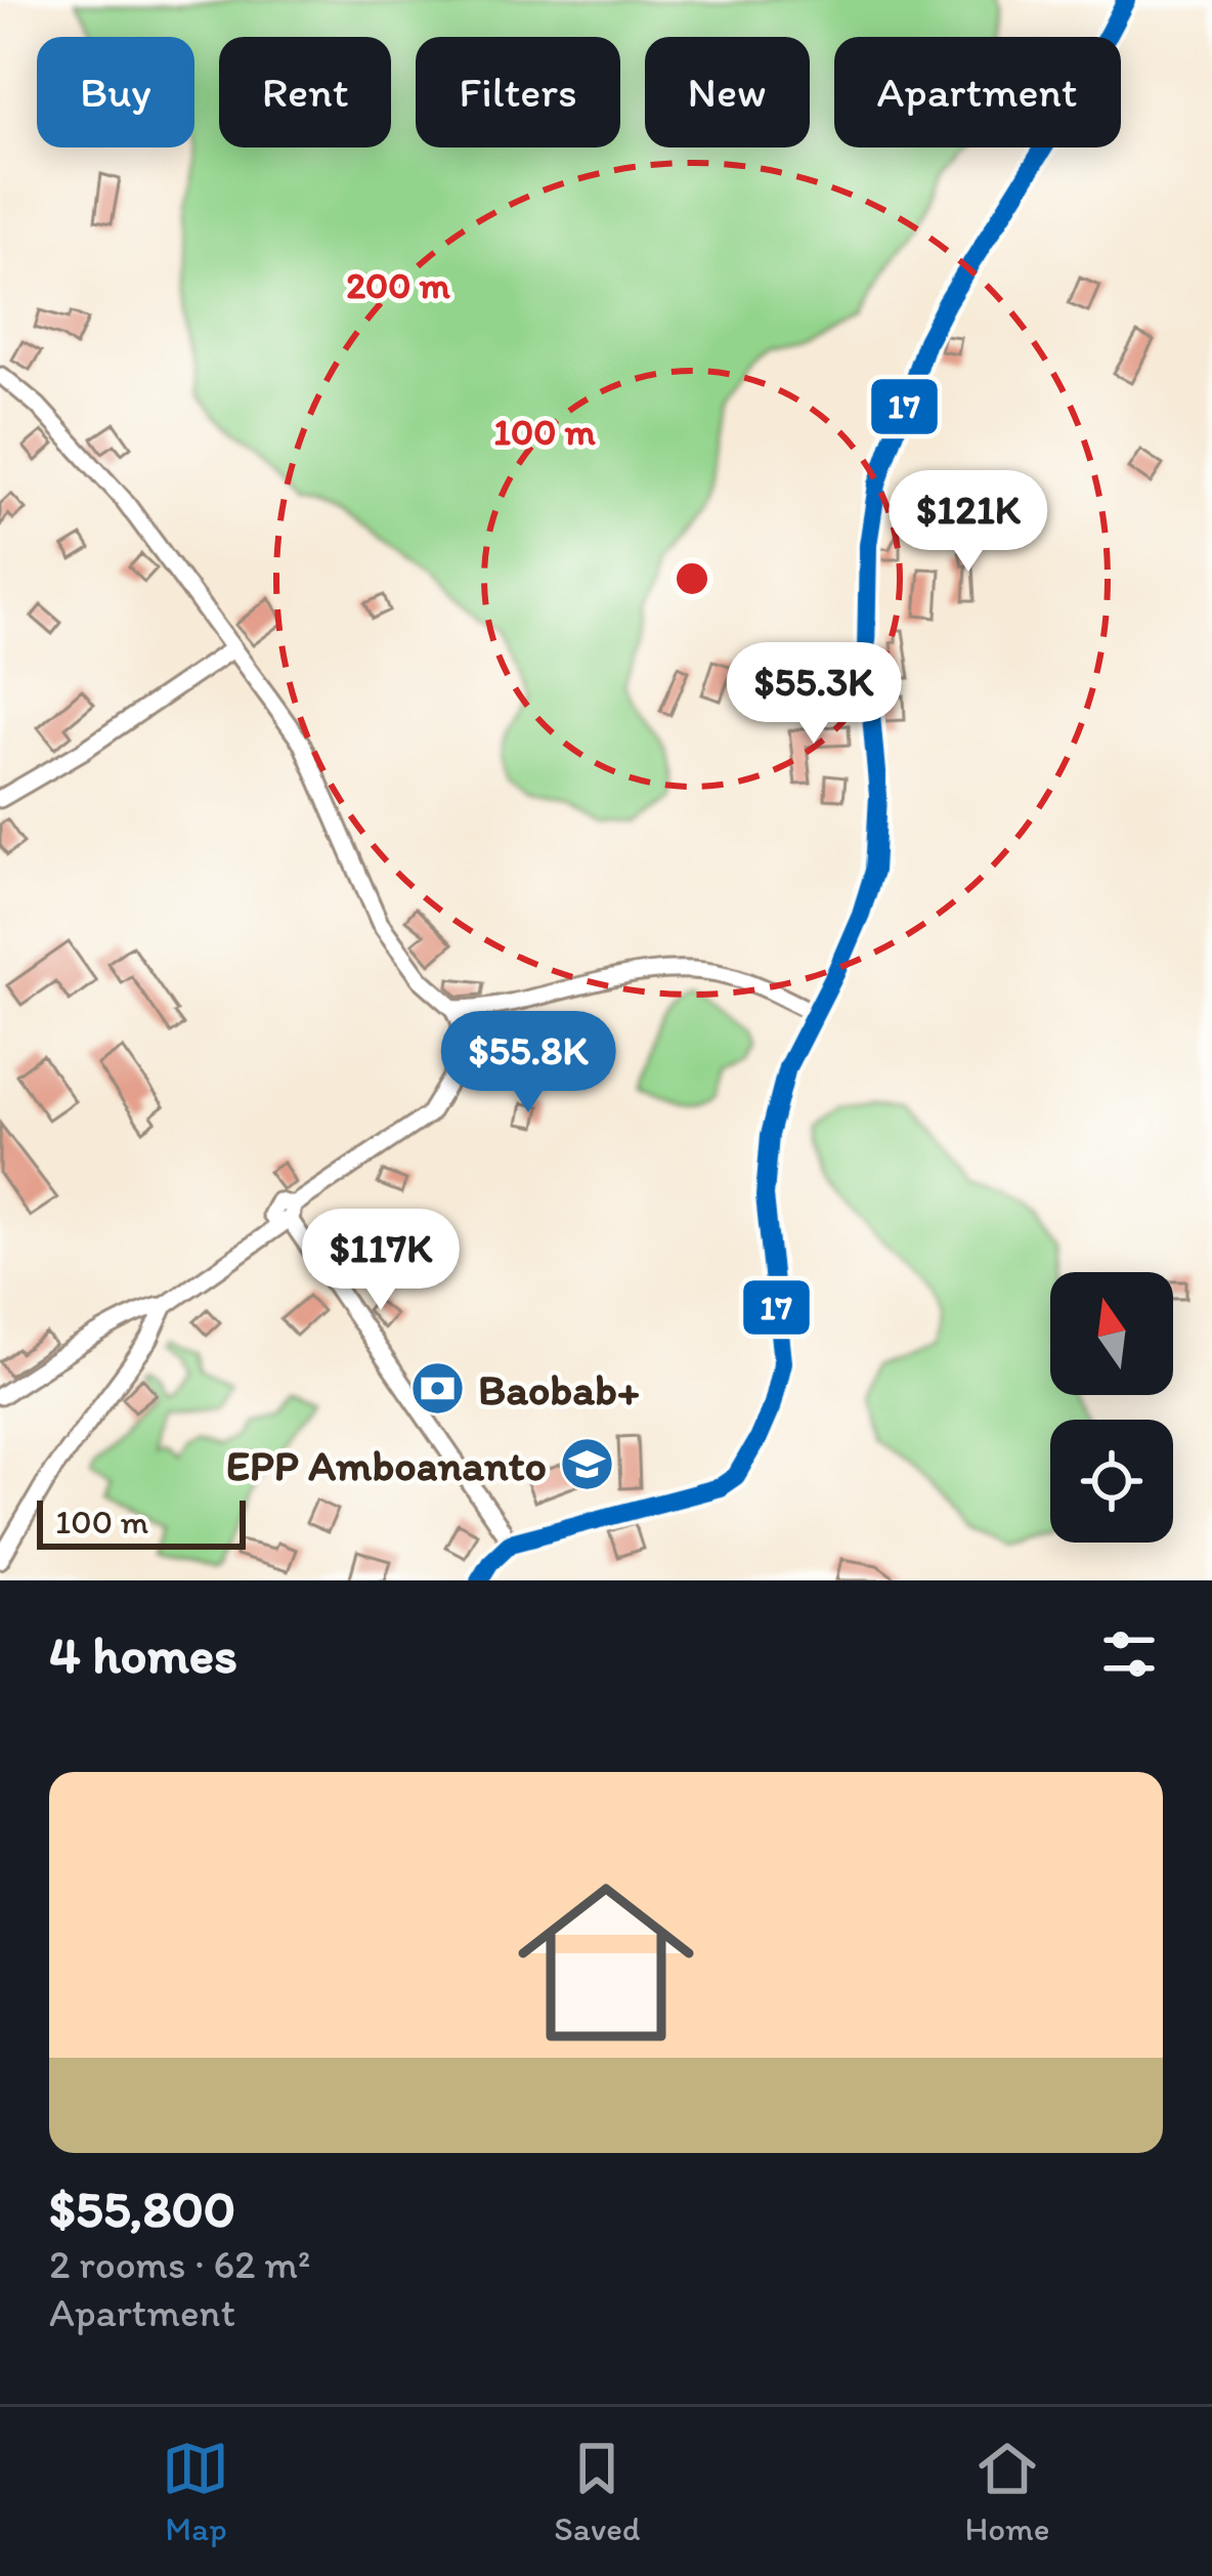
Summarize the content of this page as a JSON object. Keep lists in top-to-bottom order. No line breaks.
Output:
{"places":{"bank":["Baobab+"],"school or university":["EPP Amboananto"]},"lines":["transit line 17"],"scale_bar":"100 m","north":"top","page":{"chip":["Buy","Rent","Filters","New","Apartment"],"price":["$121K","$55.3K","$55.8K","$117K"],"scale":"100 m","heading":"4 homes","list":[{"name":"$55,800","note":"2 rooms · 62 m² · Apartment"}],"tabs":["Map","Saved","Home"]},"rings":["200 m","100 m"]}
